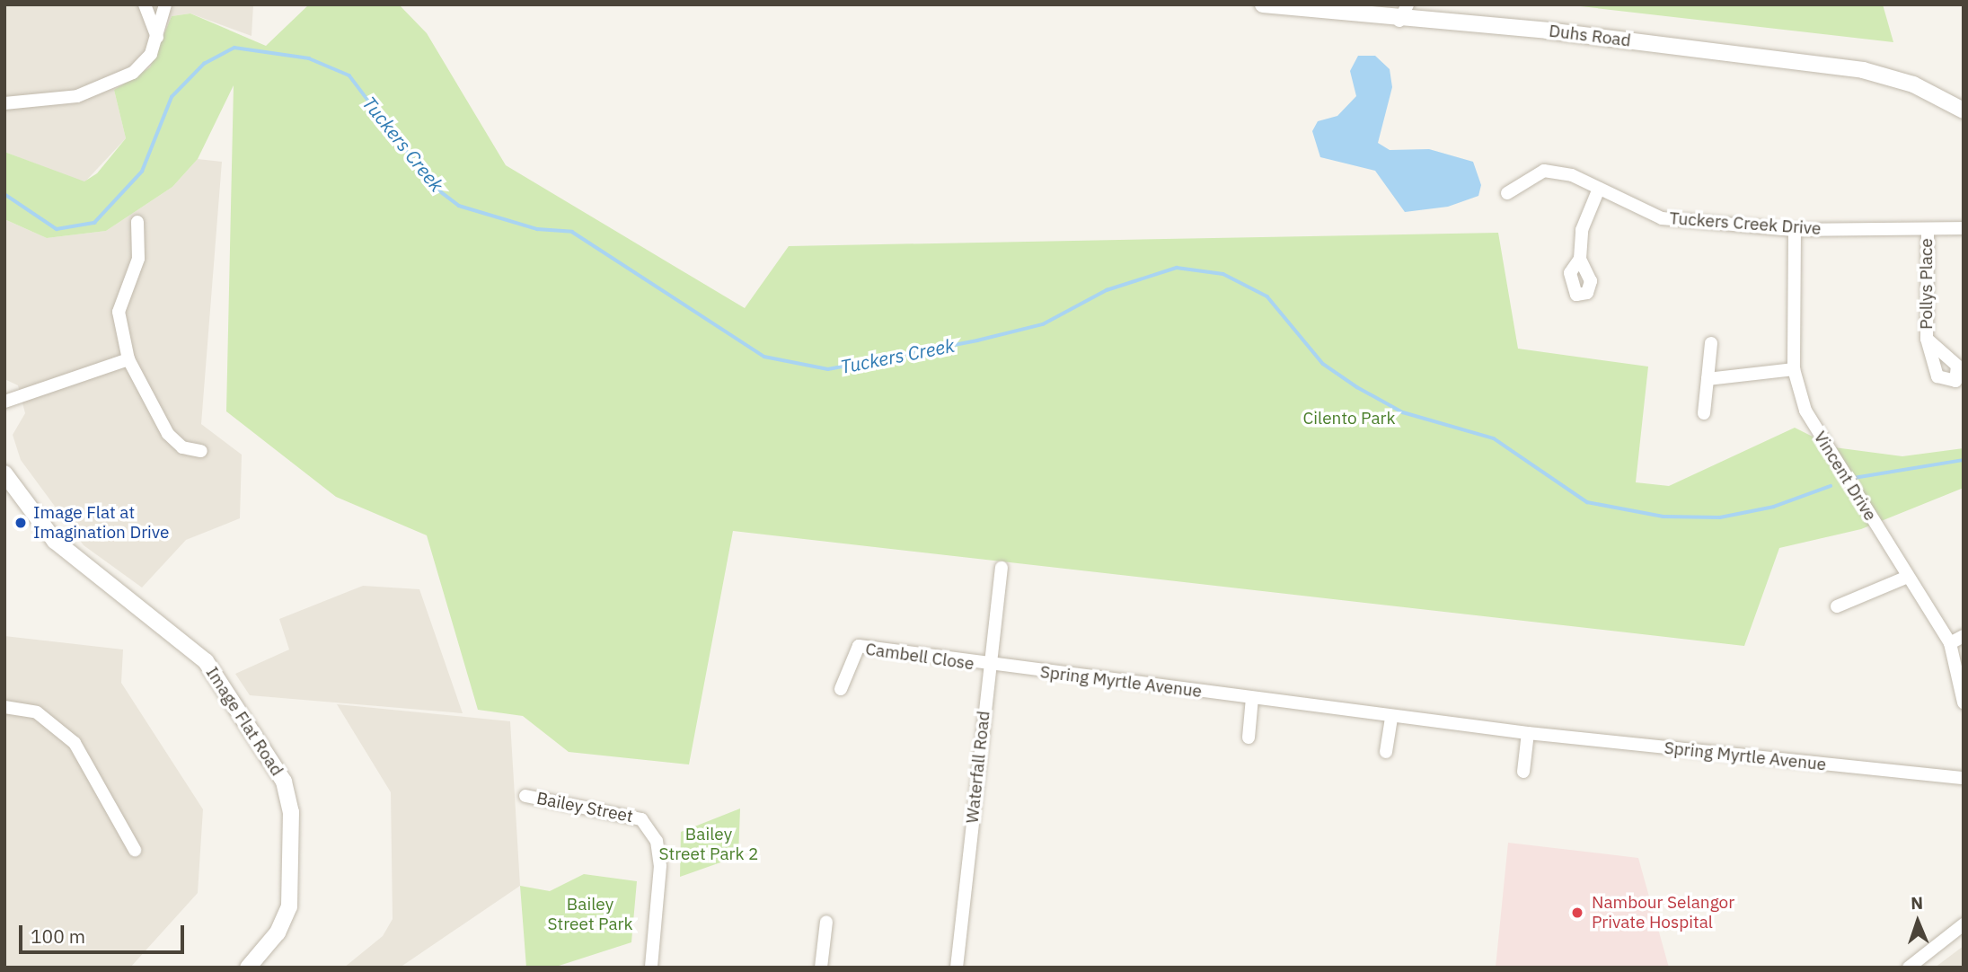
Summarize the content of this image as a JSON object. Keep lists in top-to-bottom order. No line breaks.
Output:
{"streets":{"street":["Duhs Road","Tuckers Creek Drive","Pollys Place","Vincent Drive","Cambell Close","Spring Myrtle Avenue","Image Flat Road","Waterfall Road","Bailey Street"]},"crossings":[["Tuckers Creek Drive","Pollys Place"],["Tuckers Creek Drive","Vincent Drive"],["Cambell Close","Spring Myrtle Avenue"],["Cambell Close","Waterfall Road"],["Spring Myrtle Avenue","Waterfall Road"]],"water":["Tuckers Creek"],"parks":["Cilento Park","Bailey Street Park 2","Bailey Street Park"],"places":["Image Flat at Imagination Drive","Nambour Selangor Private Hospital"],"scale_bar":"100 m","north":"top"}
